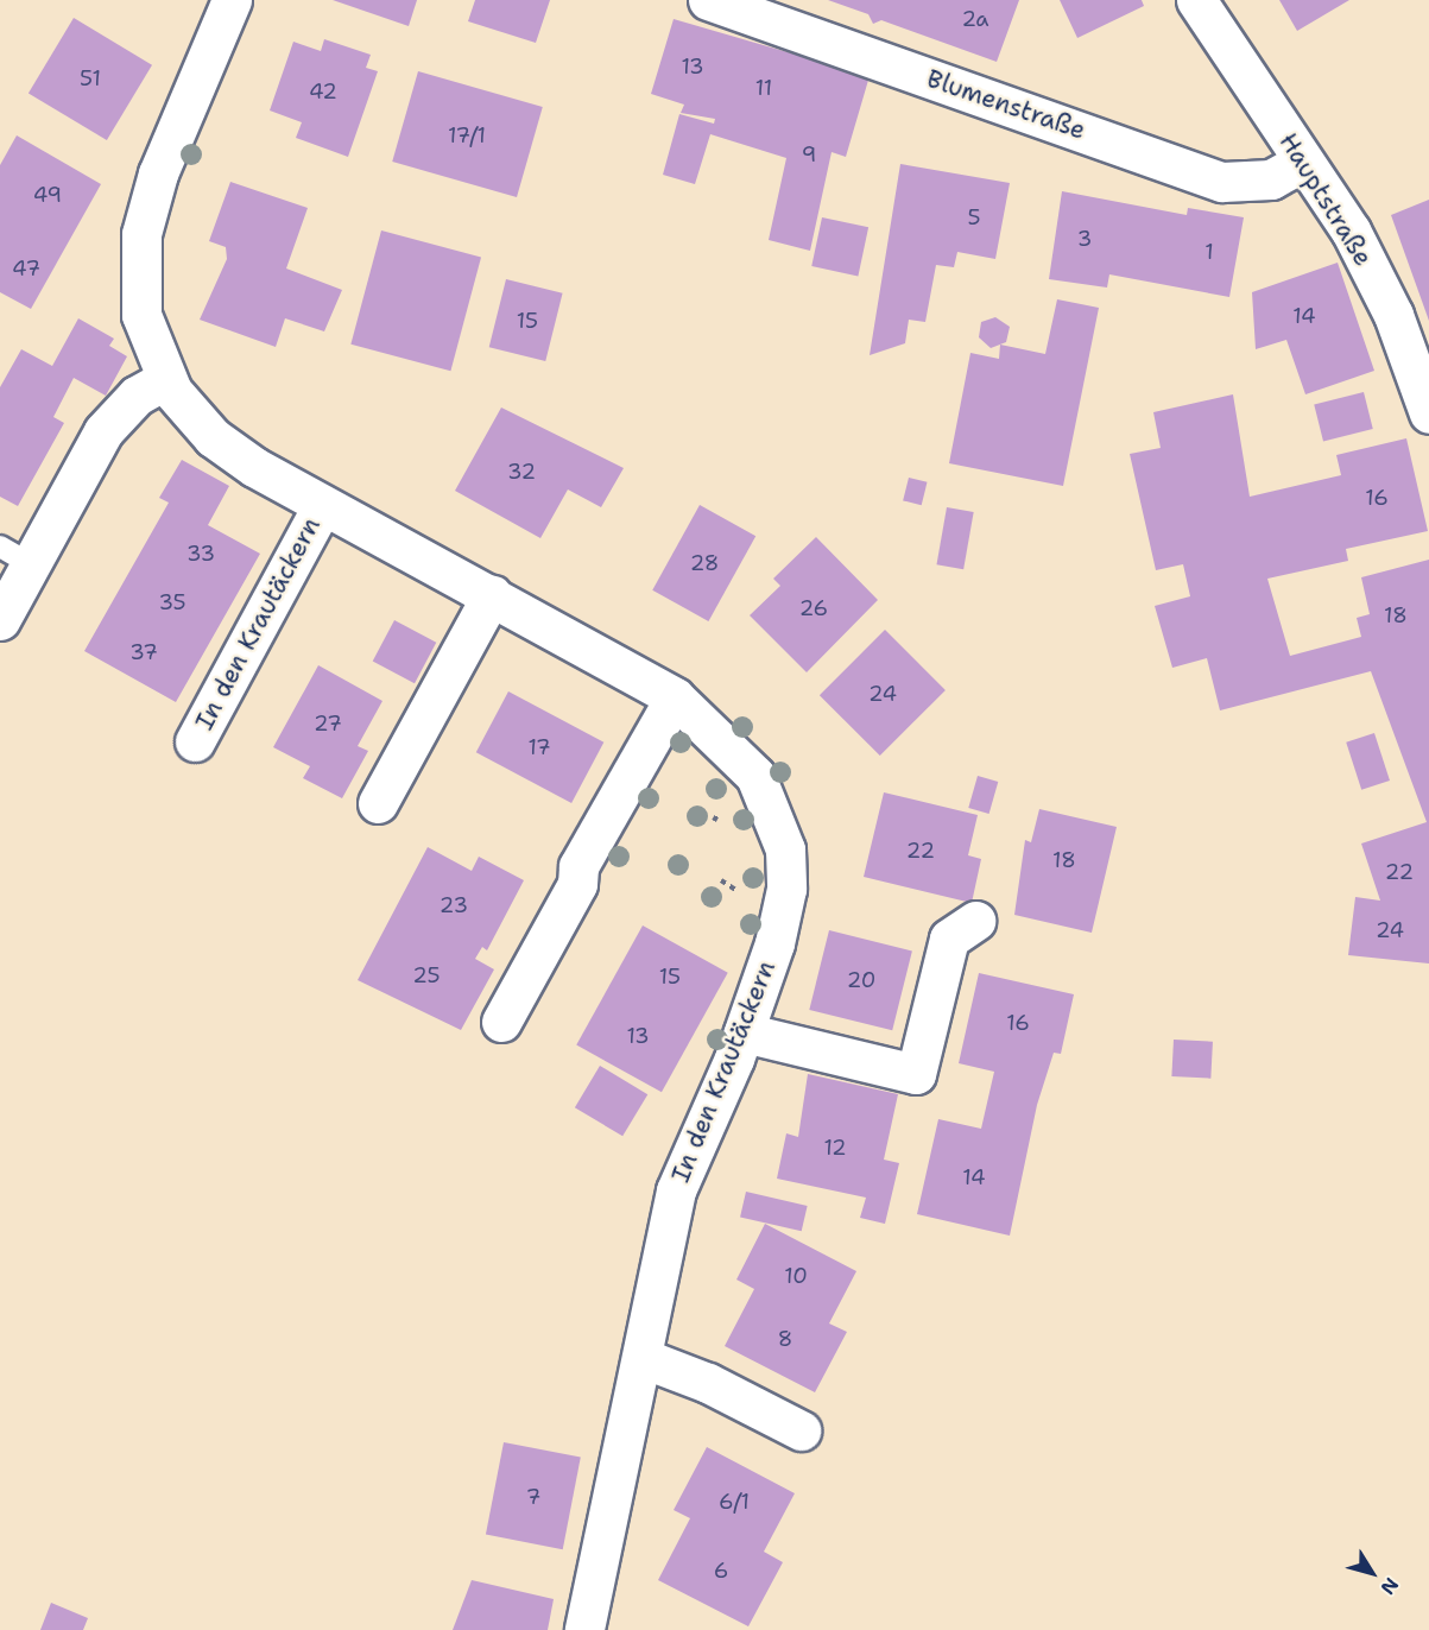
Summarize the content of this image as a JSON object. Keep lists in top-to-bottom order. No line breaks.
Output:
{"streets":{"street":["Blumenstraße","Hauptstraße","In den Krautäckern"]},"crossings":[["Blumenstraße","Hauptstraße"]],"house_numbers":["2a","13","51","11","42","17/1","9","49","5","3","1","47","14","15","32","16","33","28","35","26","18","37","24","27","17","22","18","22","23","24","25","15","20","16","13","12","14","10","8","7","6/1","6"],"north":"bottom right"}
